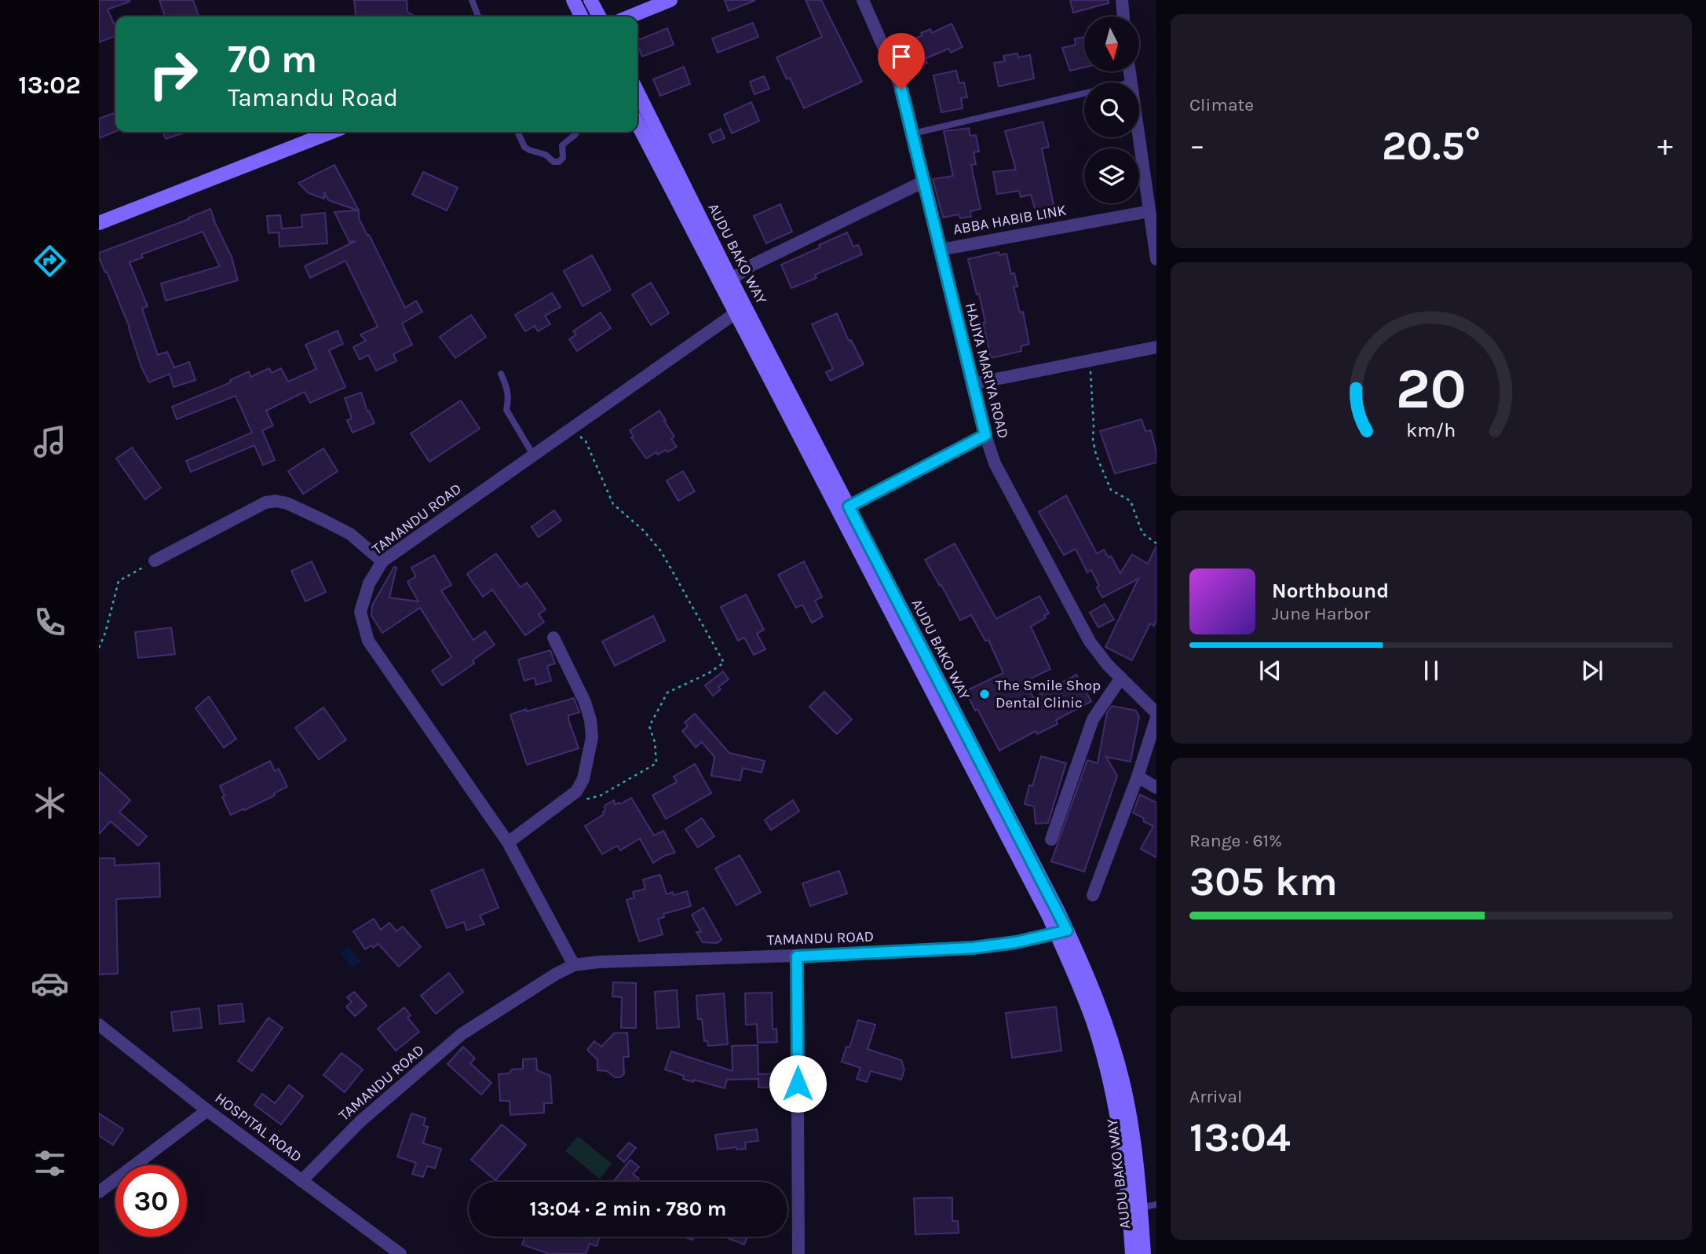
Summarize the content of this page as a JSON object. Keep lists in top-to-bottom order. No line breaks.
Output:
{"streets":{"main road":["AUDU BAKO WAY"],"street":["ABBA HABIB LINK","HAJIYA MARIYA ROAD","TAMANDU ROAD","HOSPITAL ROAD"]},"crossings":[["ABBA HABIB LINK","HAJIYA MARIYA ROAD"],["AUDU BAKO WAY","TAMANDU ROAD"],["TAMANDU ROAD","HOSPITAL ROAD"]],"places":["The Smile Shop Dental Clinic"],"north":"bottom","page":{"tabs":"13:02","tile":["Climate",["Range · 61%","305 km"],["Arrival","13:04"]],"turn":["70 m","Tamandu Road"],"heat":["−","20.5°","+"],"song":["Northbound","June Harbor"],"limit":"30","trip":"13:04 · 2 min · 780 m","gauge":["20","km/h"]}}
